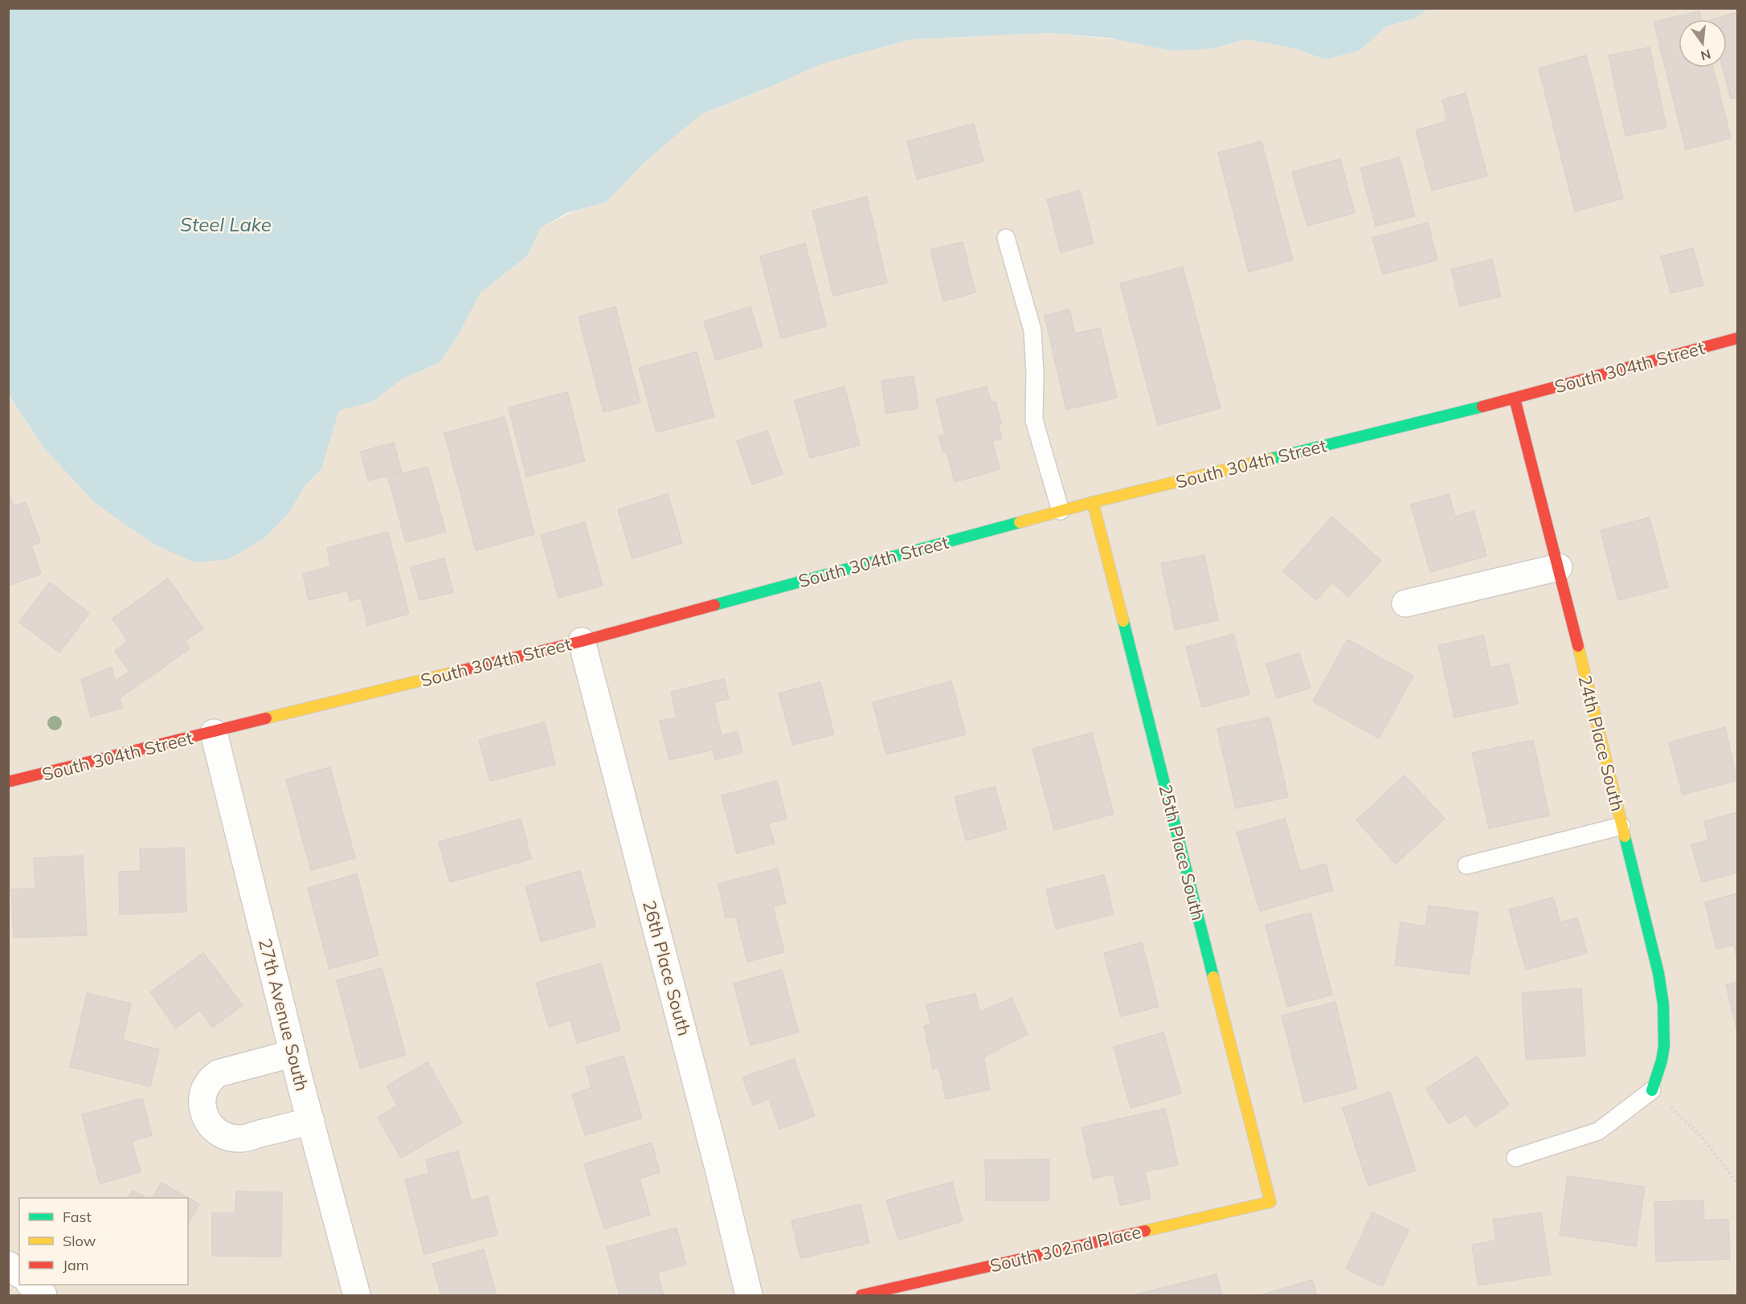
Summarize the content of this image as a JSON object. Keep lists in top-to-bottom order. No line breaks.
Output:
{"streets":{"street":["South 304th Street","24th Place South","25th Place South","26th Place South","27th Avenue South","South 302nd Place"]},"crossings":[["South 304th Street","24th Place South"],["South 304th Street","25th Place South"],["South 304th Street","26th Place South"],["South 304th Street","27th Avenue South"],["25th Place South","South 302nd Place"]],"water":["Steel Lake"],"legend":["Fast","Slow","Jam"],"north":"bottom"}
